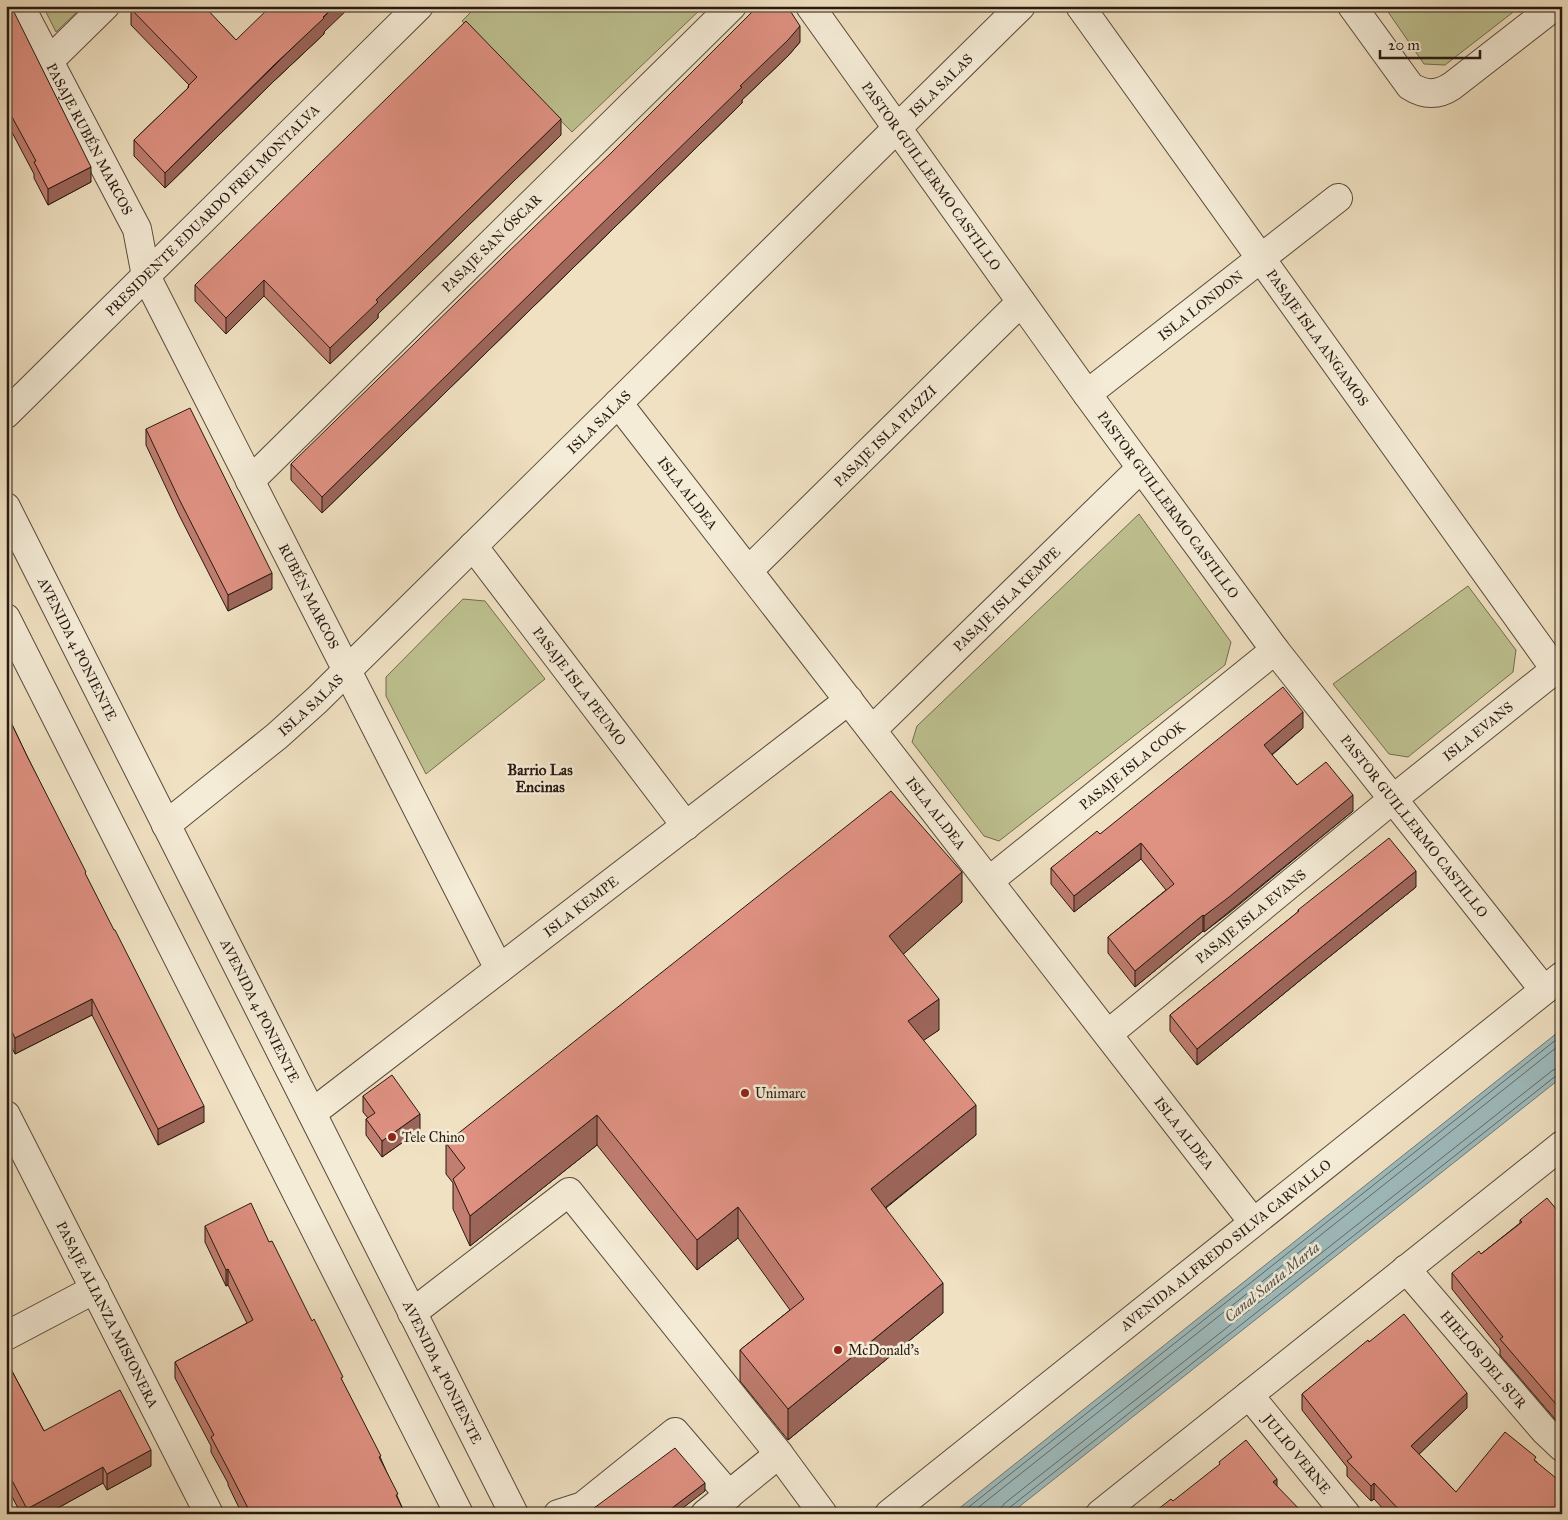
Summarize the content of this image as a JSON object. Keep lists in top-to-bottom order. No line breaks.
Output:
{"streets":{"street":["ISLA SALAS","PASAJE RUBÉN MARCOS","PASTOR GUILLERMO CASTILLO","PRESIDENTE EDUARDO FREI MONTALVA","PASAJE SAN ÓSCAR","ISLA LONDON","PASAJE ISLA ANGAMOS","PASAJE ISLA PIAZZI","ISLA ALDEA","RUBÉN MARCOS","PASAJE ISLA KEMPE","AVENIDA 4 PONIENTE","PASAJE ISLA PEUMO","ISLA EVANS","PASAJE ISLA COOK","ISLA KEMPE","PASAJE ISLA EVANS","AVENIDA ALFREDO SILVA CARVALLO","PASAJE ALIANZA MISIONERA","HIELOS DEL SUR","JULIO VERNE"]},"crossings":[["ISLA SALAS","PASTOR GUILLERMO CASTILLO"],["ISLA SALAS","ISLA ALDEA"],["ISLA SALAS","RUBÉN MARCOS"],["ISLA SALAS","AVENIDA 4 PONIENTE"],["ISLA SALAS","PASAJE ISLA PEUMO"],["PASAJE RUBÉN MARCOS","PRESIDENTE EDUARDO FREI MONTALVA"],["PASAJE RUBÉN MARCOS","RUBÉN MARCOS"],["PASTOR GUILLERMO CASTILLO","ISLA LONDON"],["PASTOR GUILLERMO CASTILLO","PASAJE ISLA PIAZZI"],["PASTOR GUILLERMO CASTILLO","PASAJE ISLA KEMPE"],["PASTOR GUILLERMO CASTILLO","ISLA EVANS"],["PASTOR GUILLERMO CASTILLO","PASAJE ISLA COOK"],["PASTOR GUILLERMO CASTILLO","PASAJE ISLA EVANS"],["PASTOR GUILLERMO CASTILLO","AVENIDA ALFREDO SILVA CARVALLO"],["PRESIDENTE EDUARDO FREI MONTALVA","RUBÉN MARCOS"],["PASAJE SAN ÓSCAR","RUBÉN MARCOS"],["ISLA LONDON","PASAJE ISLA ANGAMOS"],["PASAJE ISLA ANGAMOS","ISLA EVANS"],["PASAJE ISLA PIAZZI","ISLA ALDEA"],["ISLA ALDEA","PASAJE ISLA KEMPE"],["ISLA ALDEA","PASAJE ISLA COOK"],["ISLA ALDEA","ISLA KEMPE"],["ISLA ALDEA","PASAJE ISLA EVANS"],["ISLA ALDEA","AVENIDA ALFREDO SILVA CARVALLO"],["RUBÉN MARCOS","ISLA KEMPE"],["AVENIDA 4 PONIENTE","ISLA KEMPE"],["PASAJE ISLA PEUMO","ISLA KEMPE"],["ISLA EVANS","PASAJE ISLA EVANS"]],"districts":["Barrio Las Encinas"],"water":["Canal Santa Marta"],"places":["Unimarc","Tele Chino","McDonald's"],"scale_bar":"20 m"}
